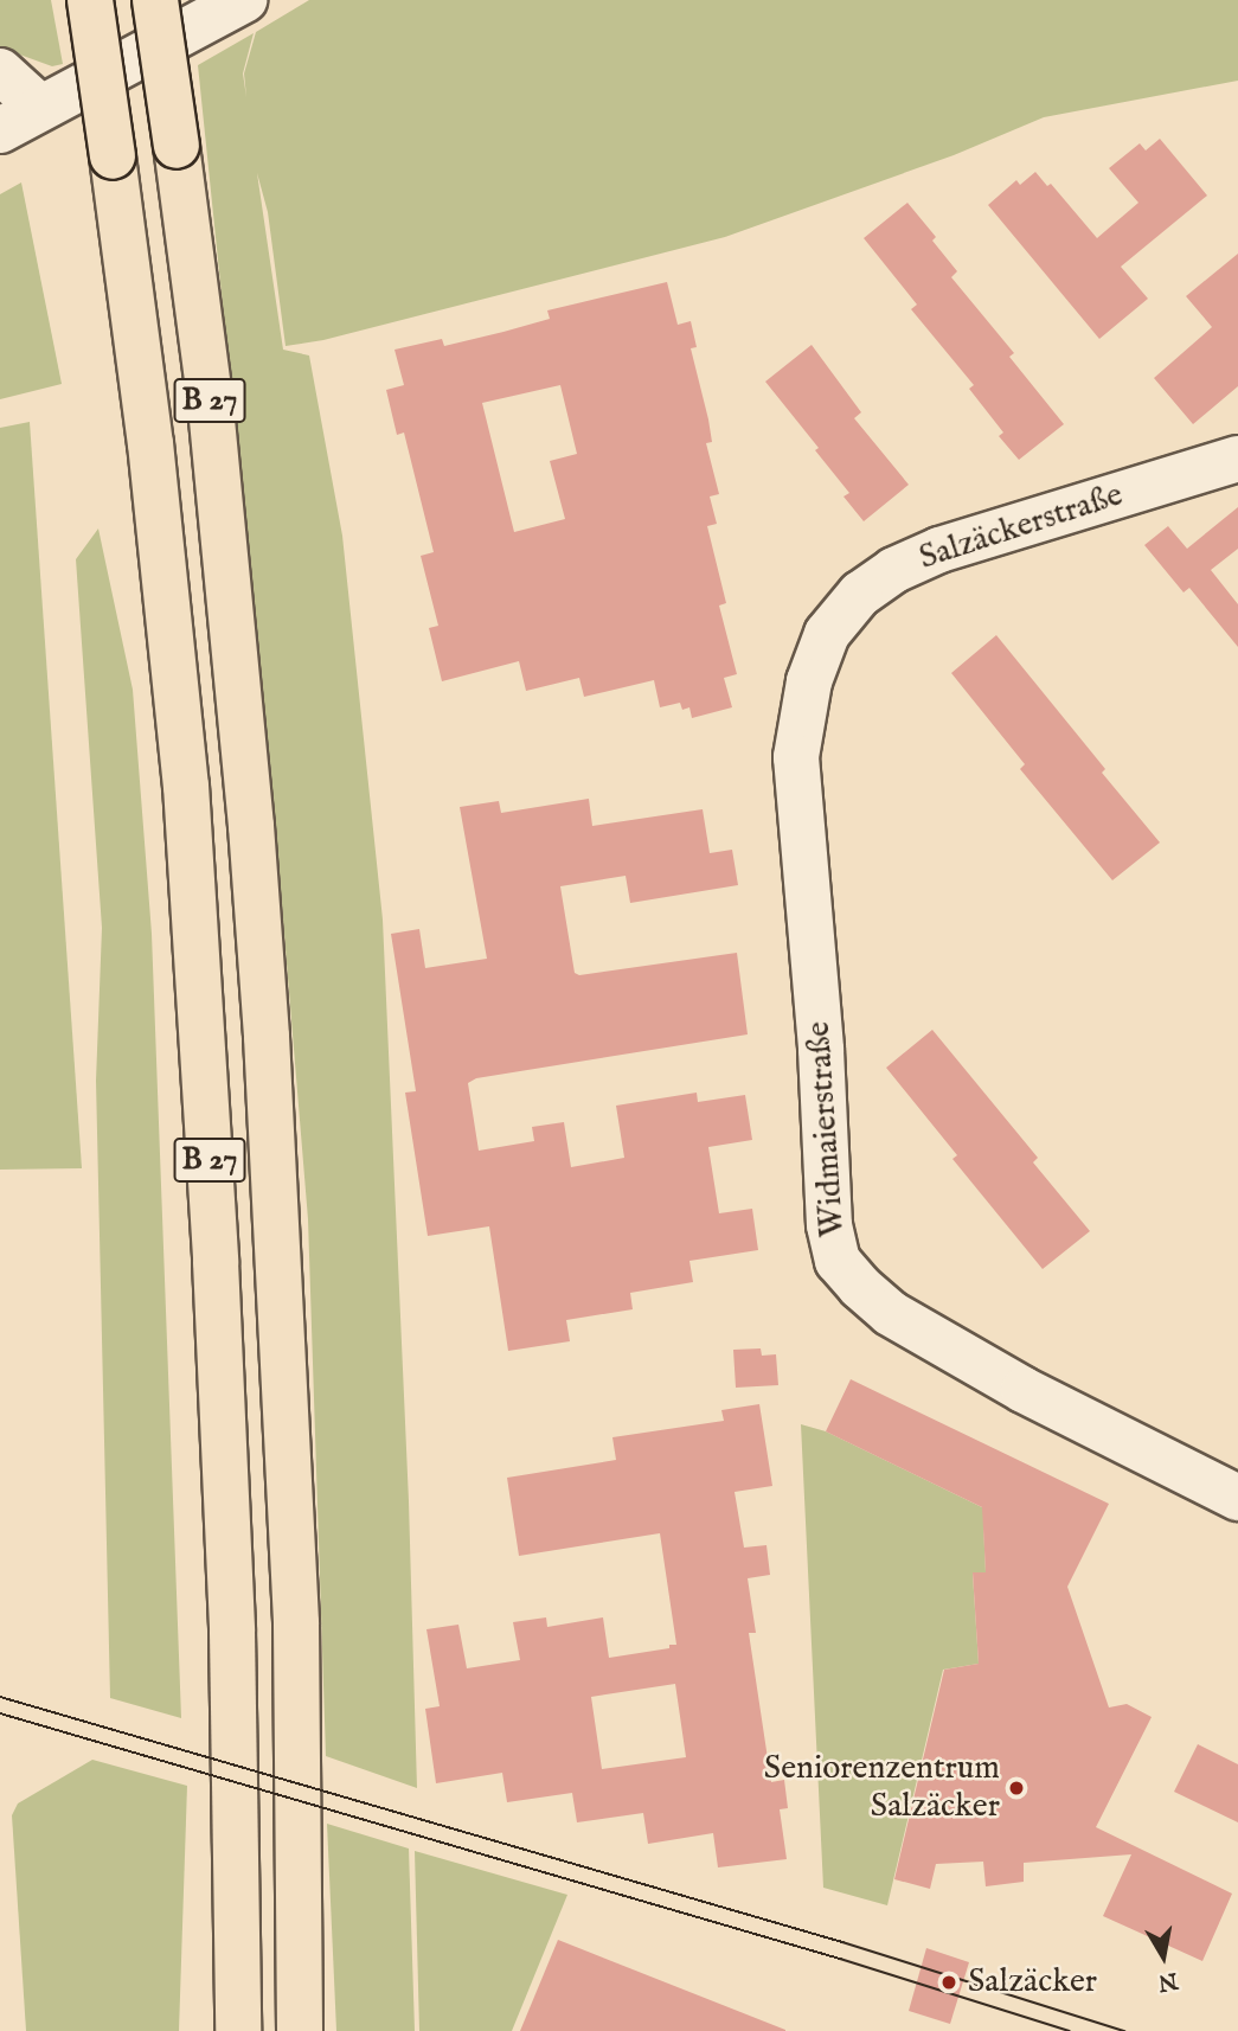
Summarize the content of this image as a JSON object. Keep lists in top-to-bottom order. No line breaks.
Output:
{"streets":{"highway":["B 27"],"street":["Salzäckerstraße","Widmaierstraße"]},"crossings":[["Salzäckerstraße","Widmaierstraße"]],"places":["Seniorenzentrum Salzäcker","Salzäcker"],"north":"bottom"}
